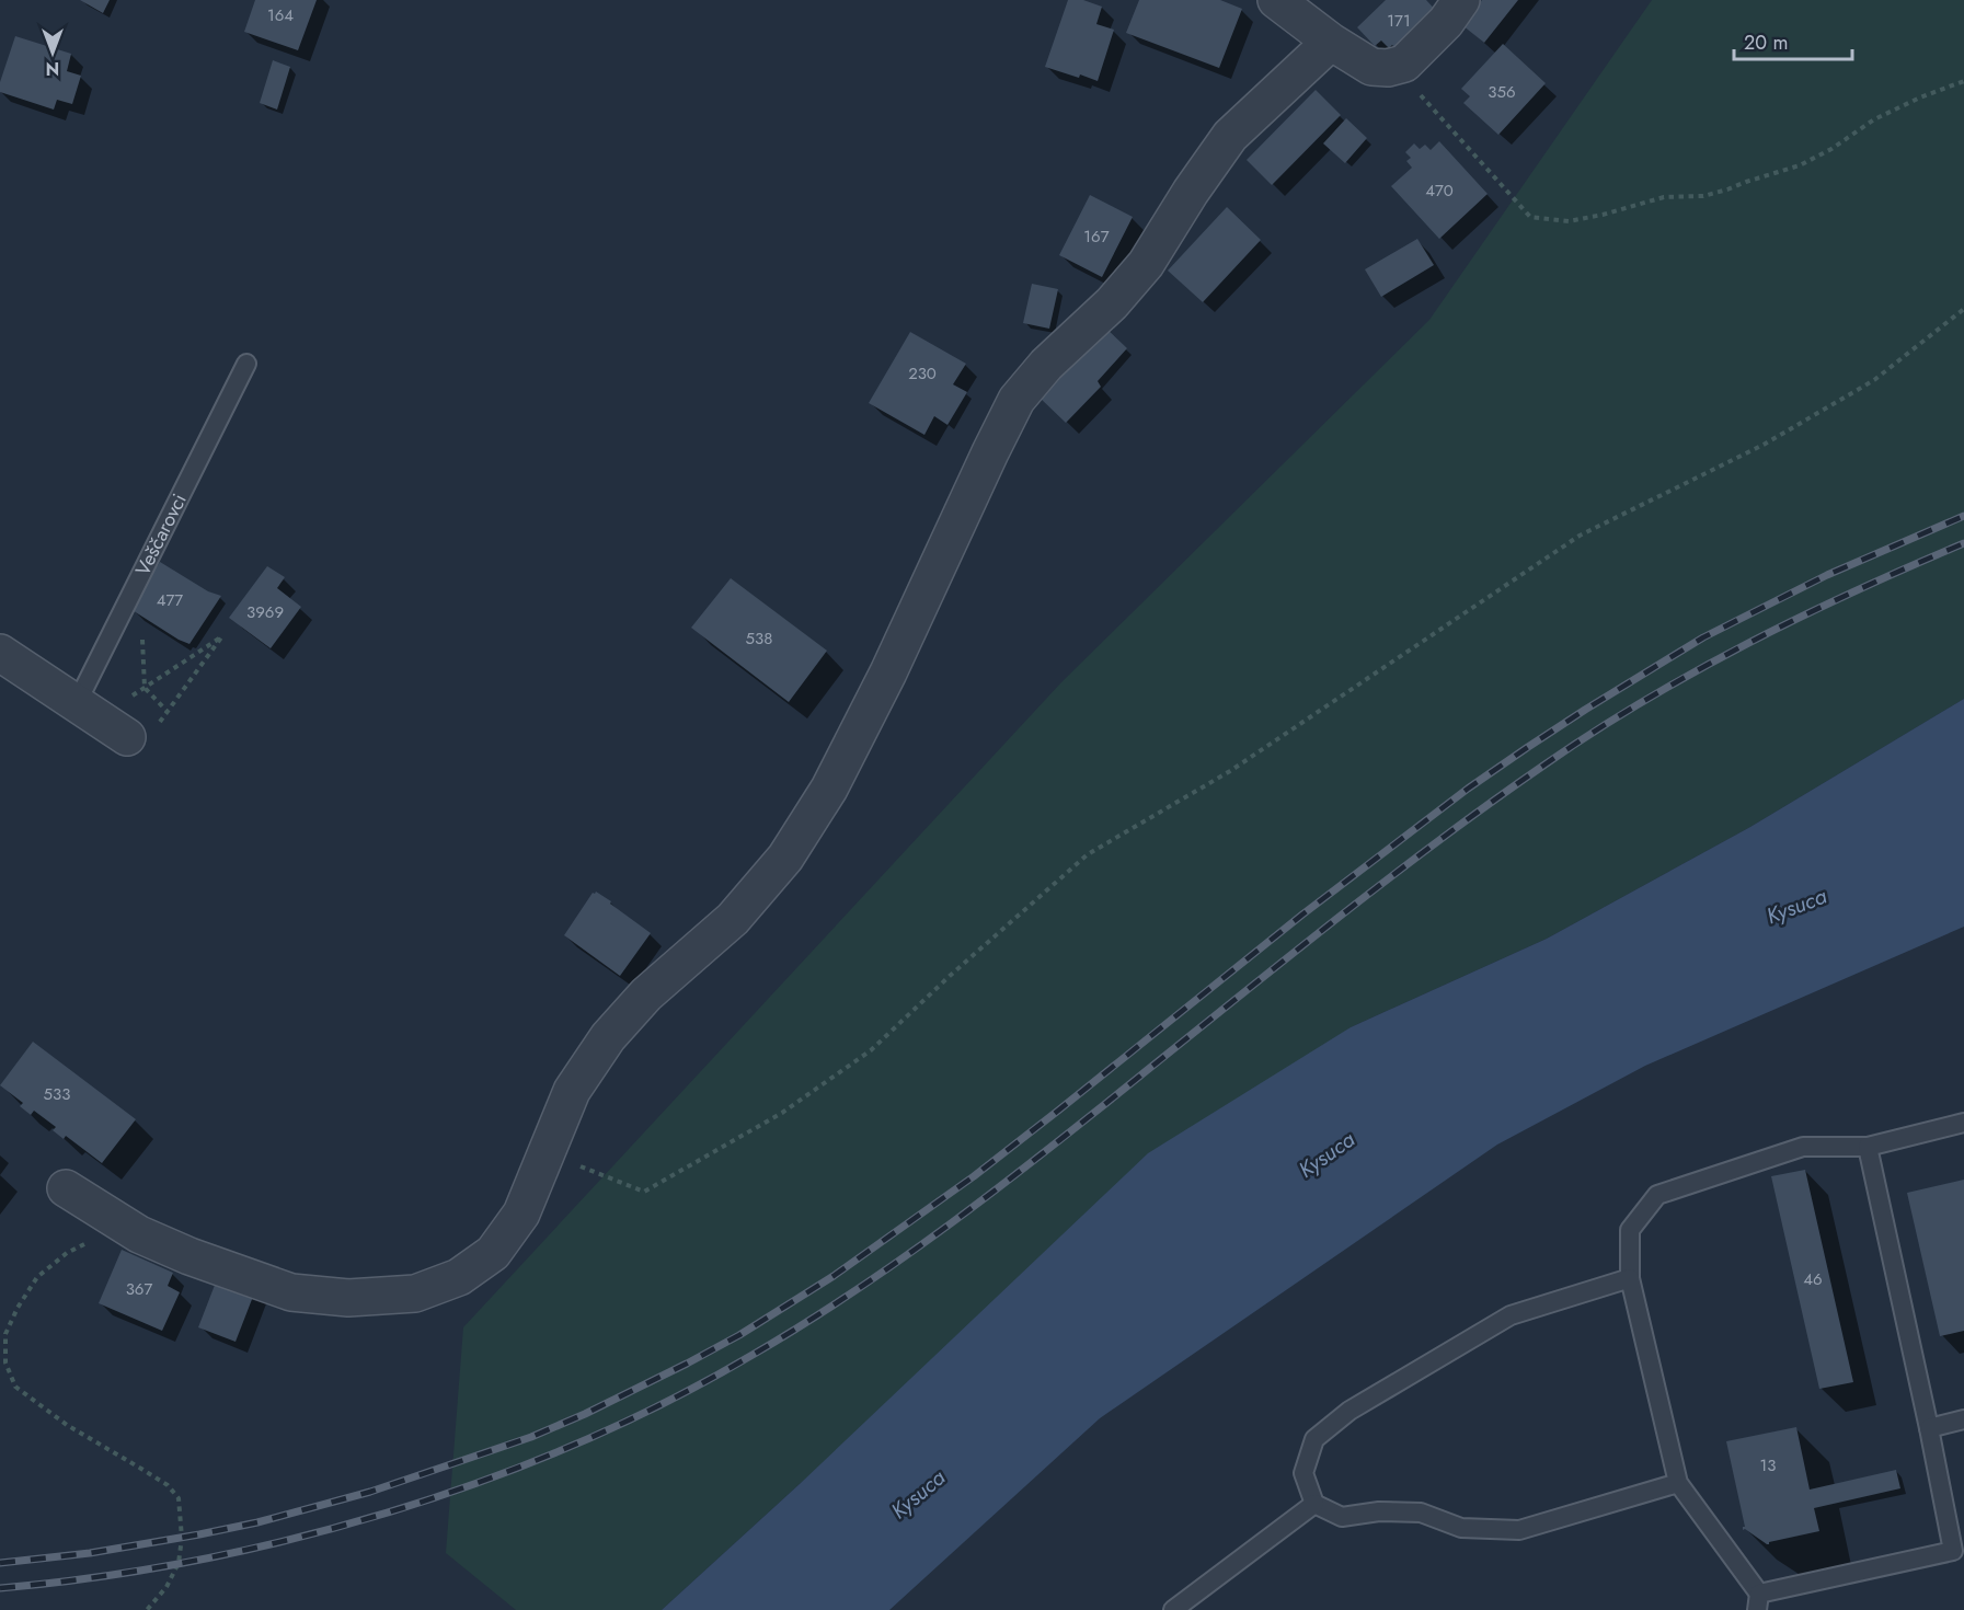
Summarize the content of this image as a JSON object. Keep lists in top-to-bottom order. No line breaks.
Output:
{"streets":{"lane":["Veščarovci"]},"water":["Kysuca"],"house_numbers":["164","171","356","470","167","230","477","3969","538","533","46","367","13"],"scale_bar":"20 m","north":"bottom"}
